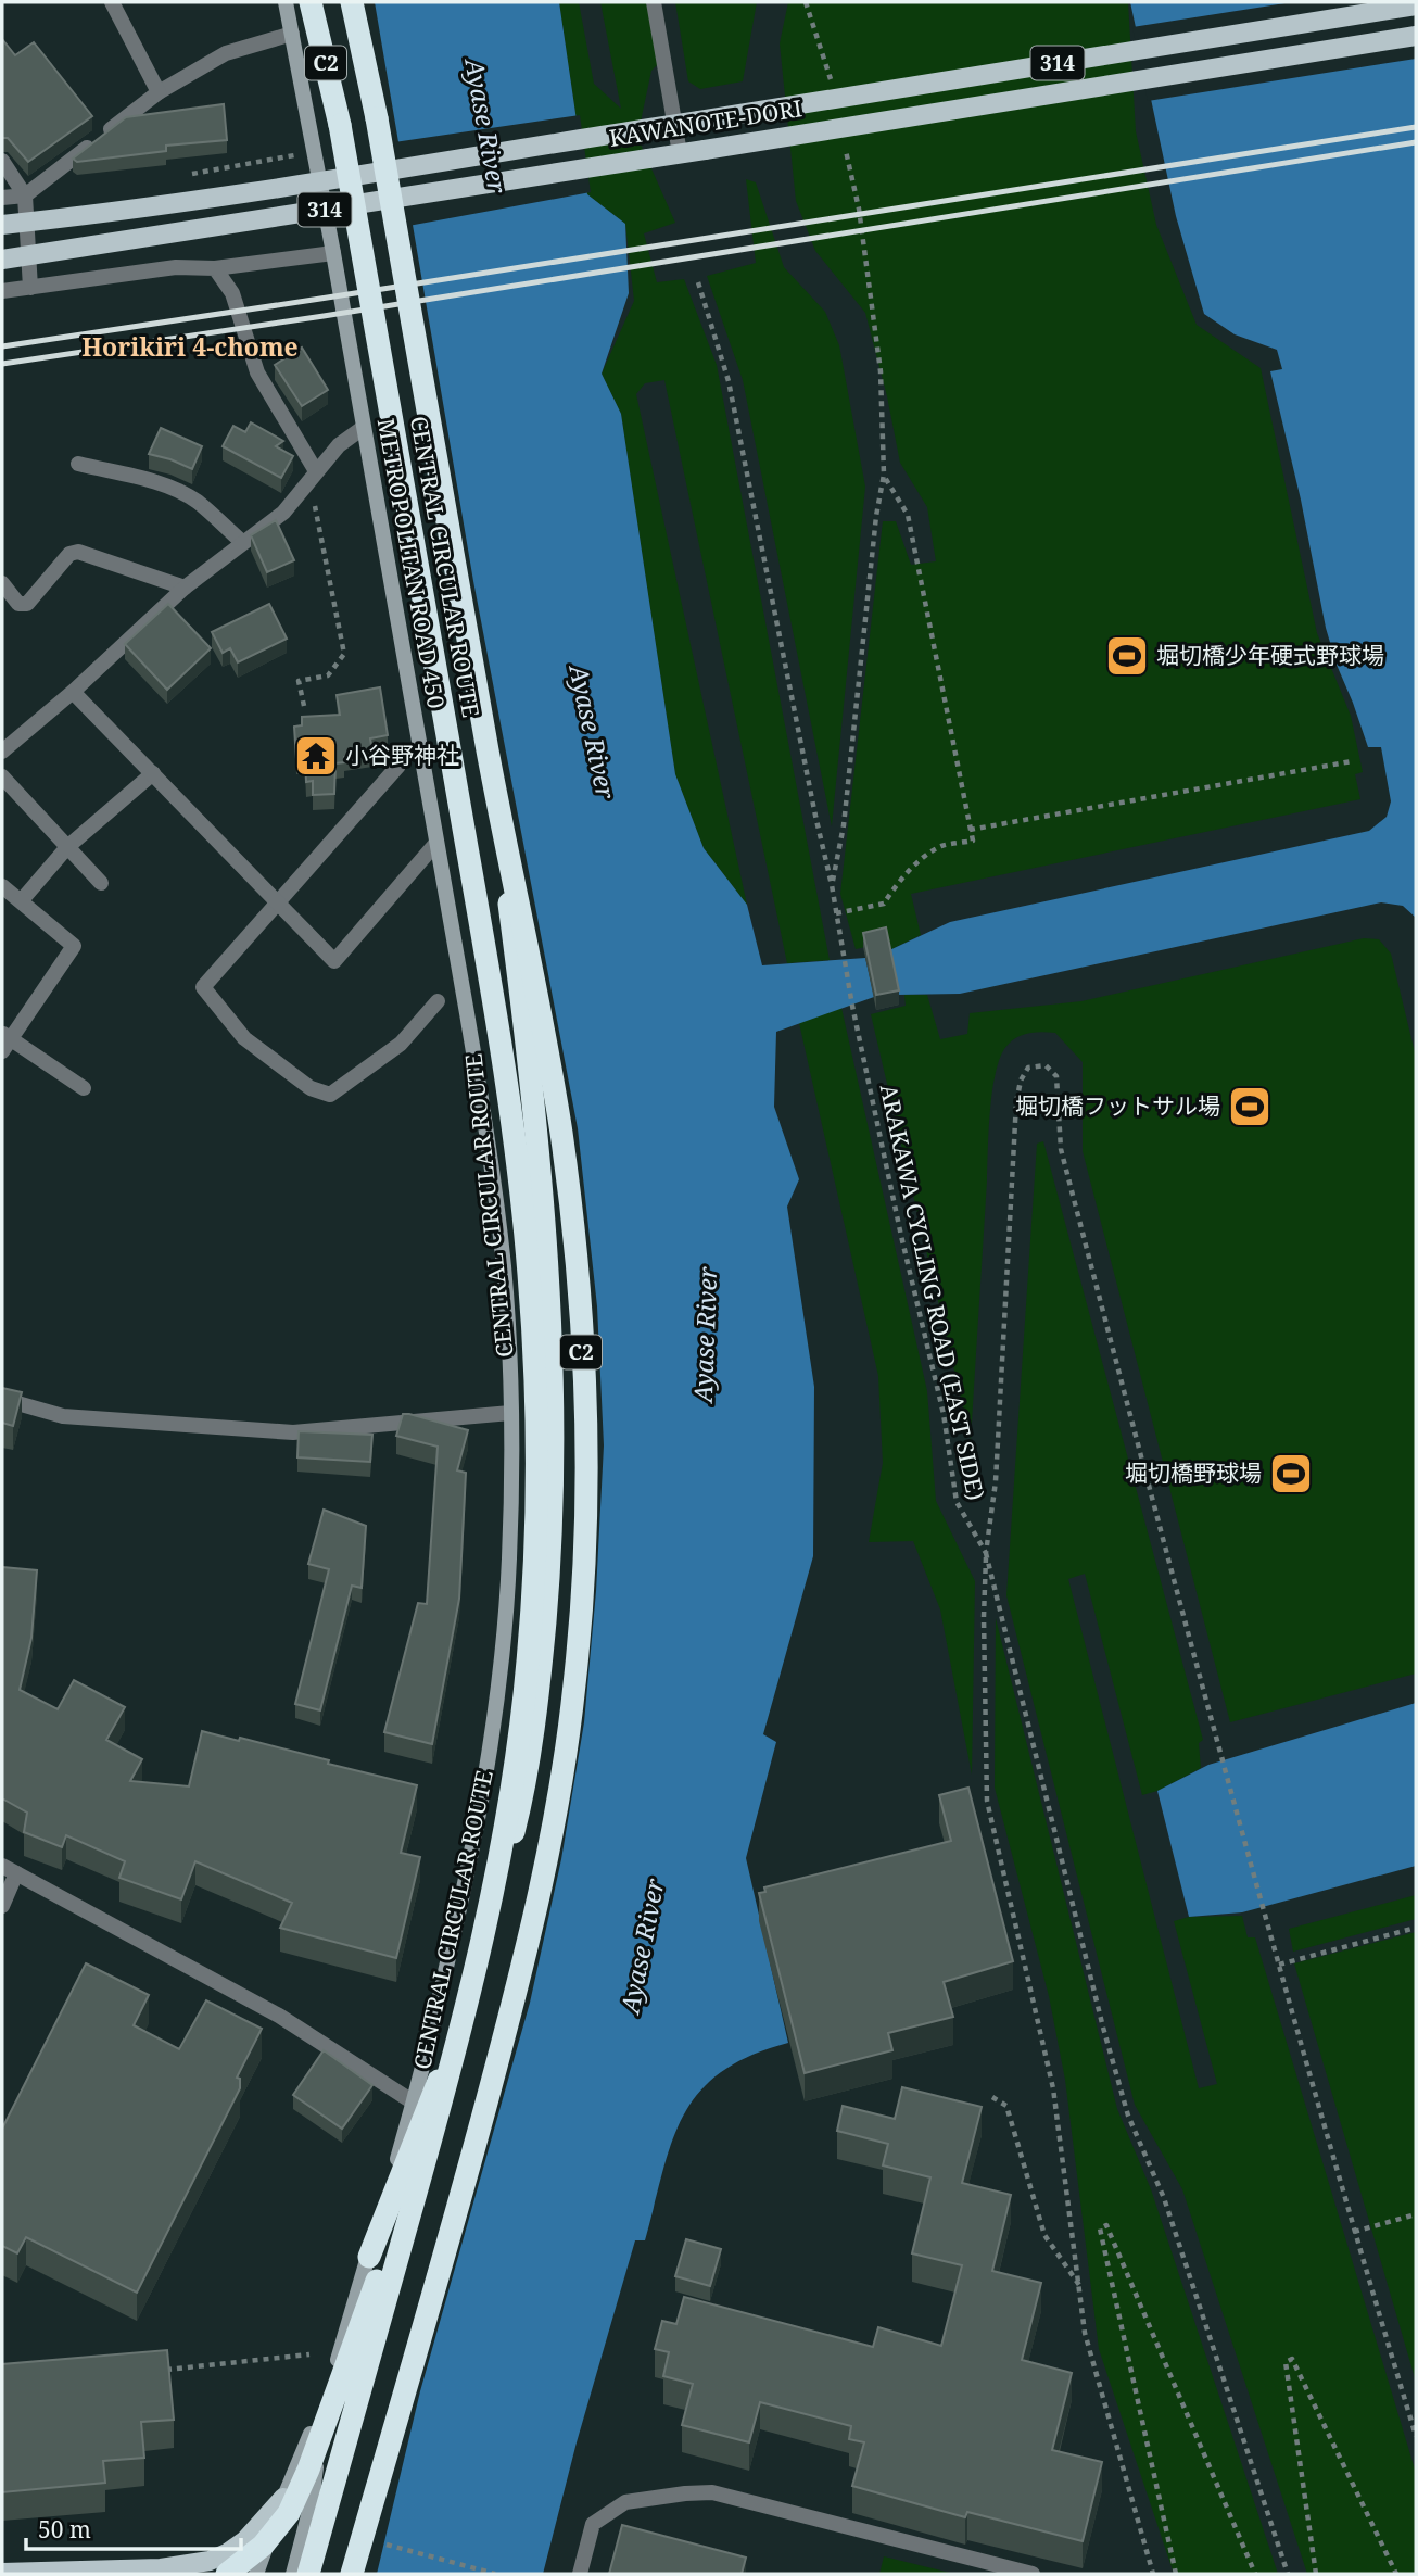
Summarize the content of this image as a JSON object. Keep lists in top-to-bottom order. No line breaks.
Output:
{"streets":{"highway":["C2","CENTRAL CIRCULAR ROUTE"],"main road":["314","KAWANOTE-DORI","METROPOLITAN ROAD 450"],"path":["ARAKAWA CYCLING ROAD (EAST SIDE)"]},"districts":["Horikiri 4-chome"],"water":["Ayase River"],"places":{"sports":["堀切橋少年硬式野球場","堀切橋フットサル場","堀切橋野球場"],"temple":["小谷野神社"]},"scale_bar":"50 m"}
